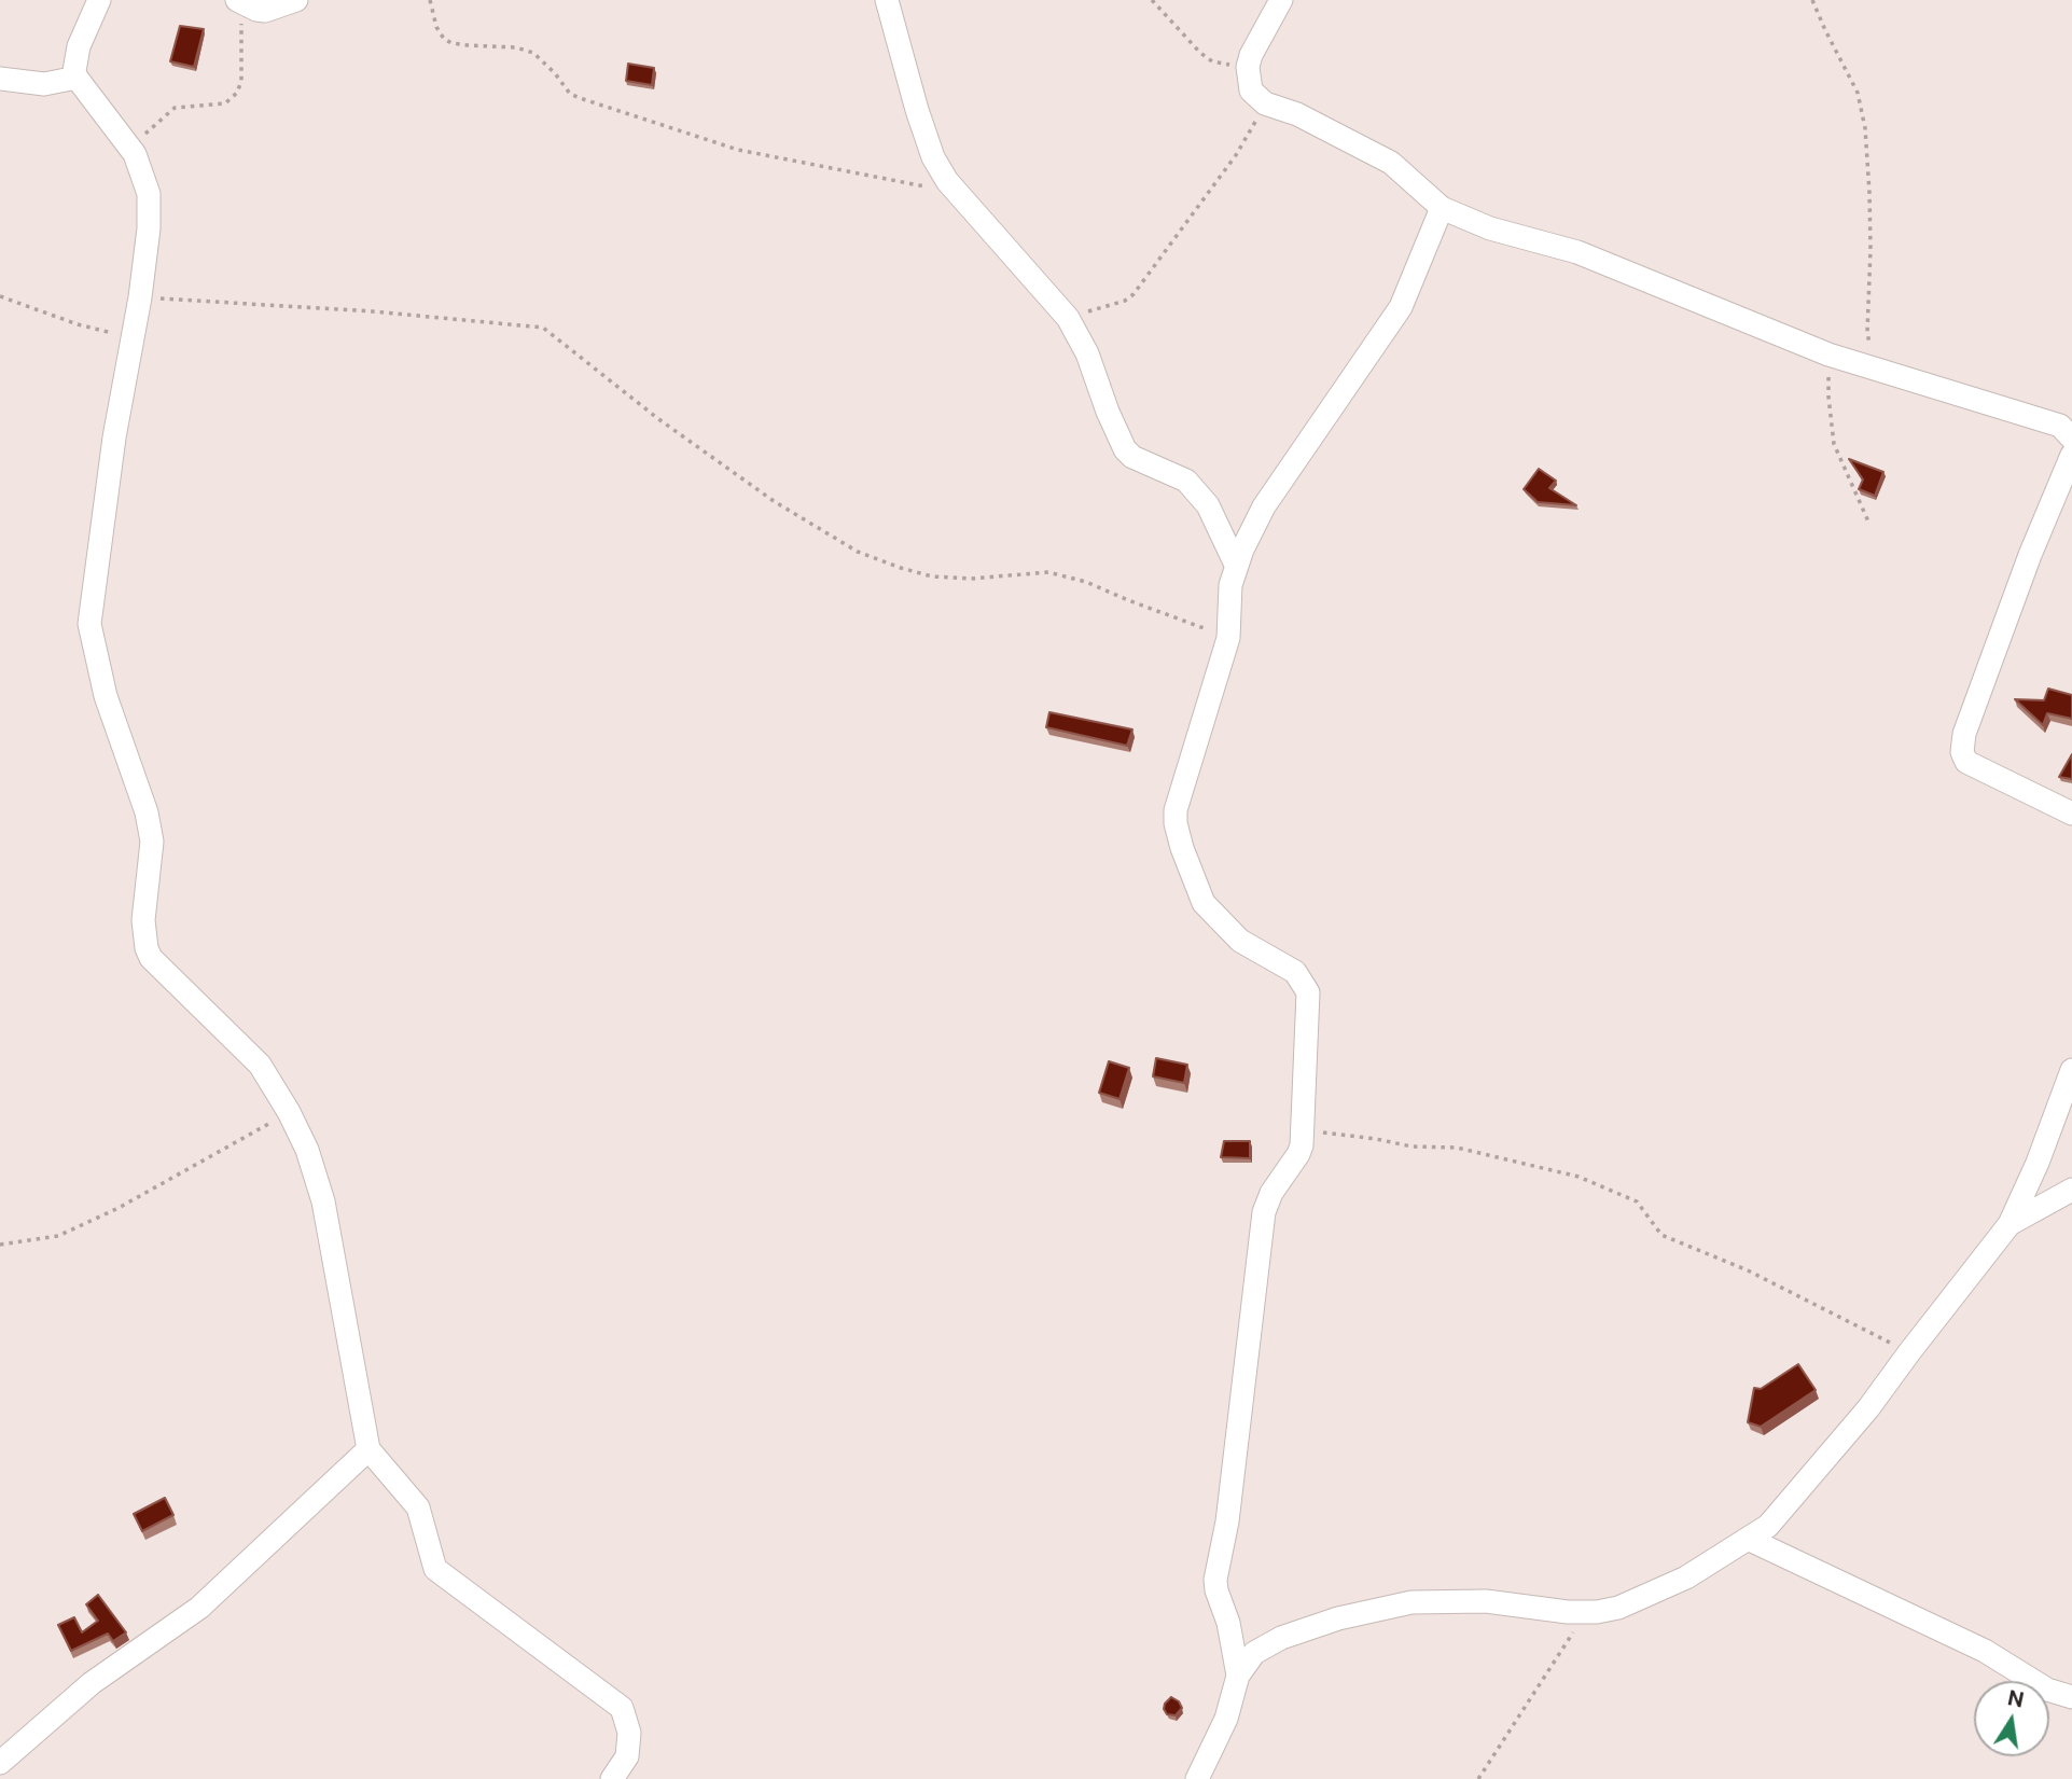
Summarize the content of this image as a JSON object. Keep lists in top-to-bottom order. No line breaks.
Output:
{"north":"top"}
